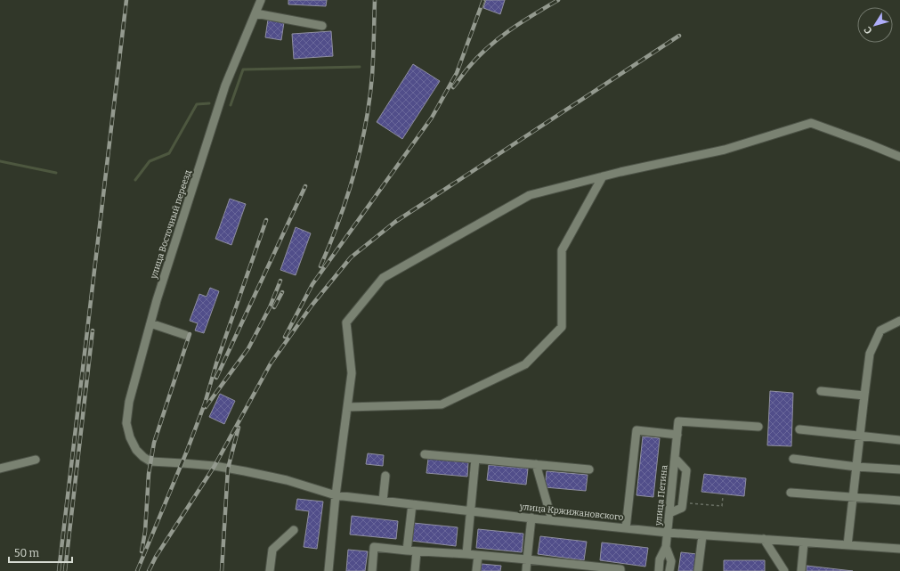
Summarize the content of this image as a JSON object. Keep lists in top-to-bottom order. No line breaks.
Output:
{"streets":{"street":["улица Восточный переезд","улица Петина","улица Кржижановского"]},"crossings":[["улица Восточный переезд","улица Кржижановского"],["улица Петина","улица Кржижановского"]],"scale_bar":"50 m","north":"bottom left"}
